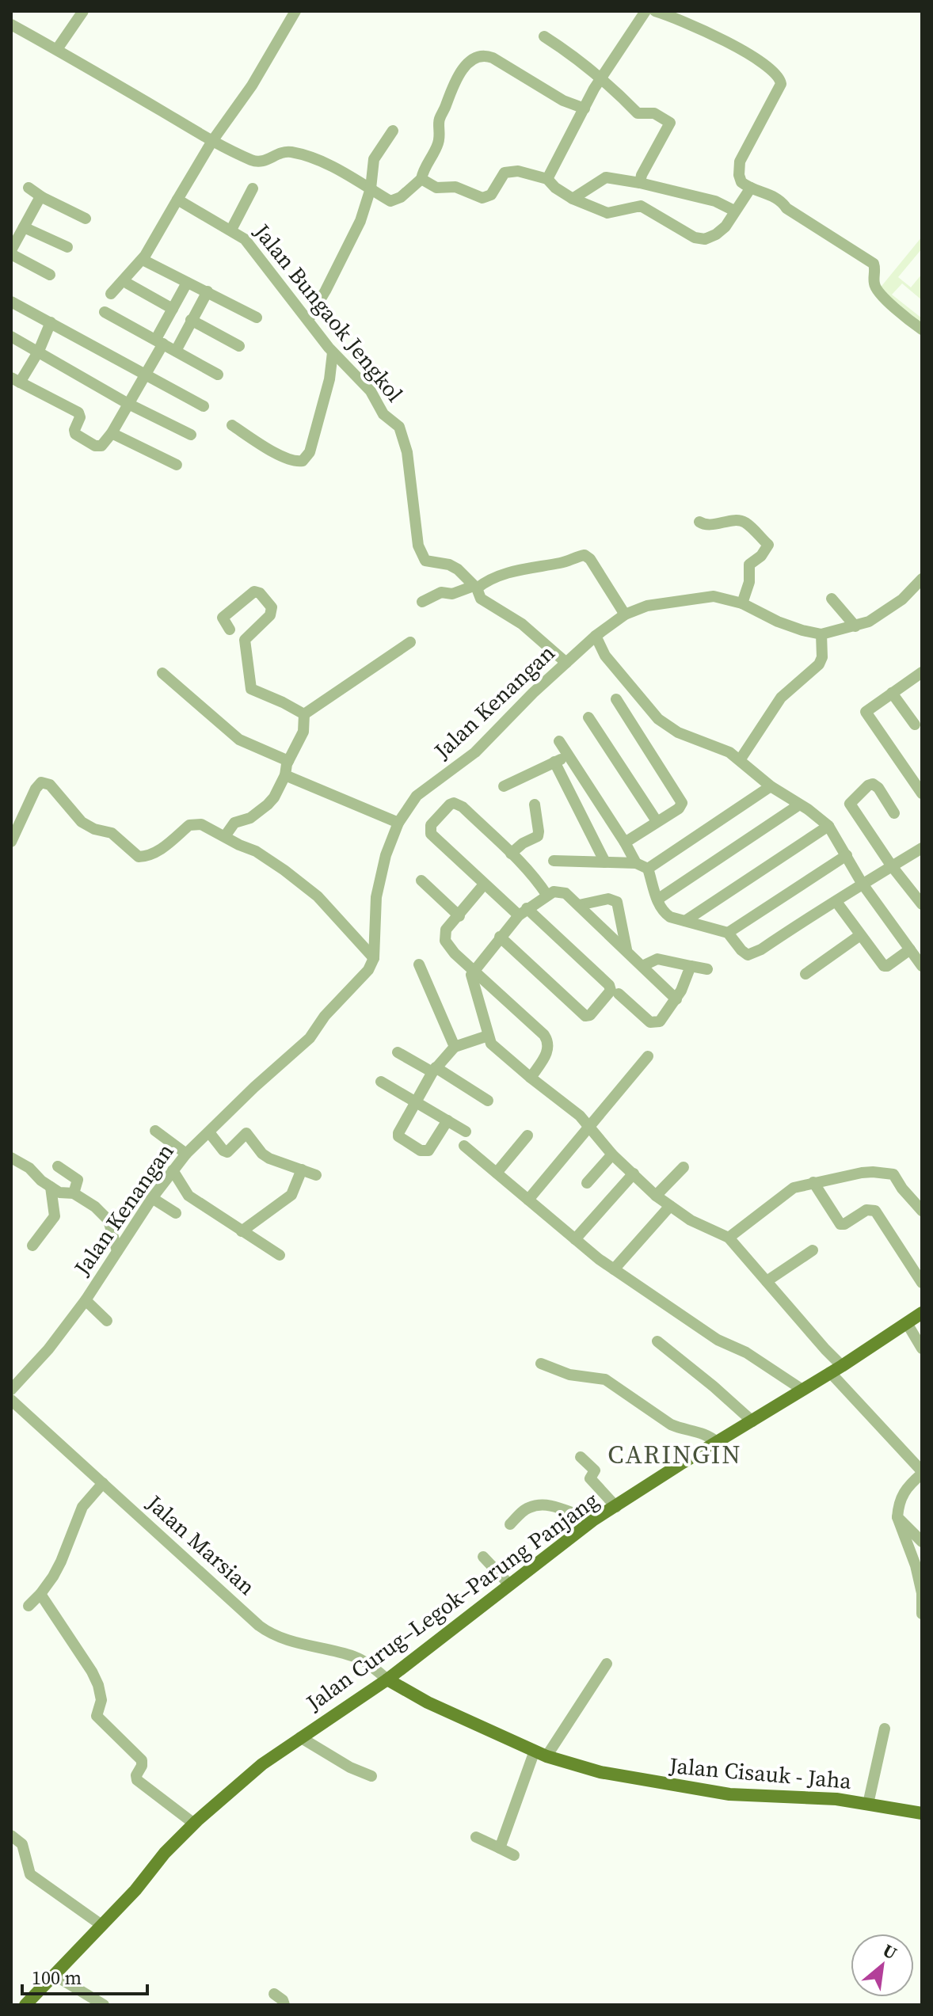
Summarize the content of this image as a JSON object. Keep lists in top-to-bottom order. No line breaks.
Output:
{"streets":{"main road":["Jalan Curug–Legok–Parung Panjang","Jalan Cisauk - Jaha"],"street":["Jalan Bungaok Jengkol","Jalan Kenangan","Jalan Marsian"]},"crossings":[["Jalan Bungaok Jengkol","Jalan Kenangan"],["Jalan Marsian","Jalan Curug–Legok–Parung Panjang"],["Jalan Marsian","Jalan Cisauk - Jaha"],["Jalan Curug–Legok–Parung Panjang","Jalan Cisauk - Jaha"]],"districts":["CARINGIN"],"scale_bar":"100 m","north":"top right"}
